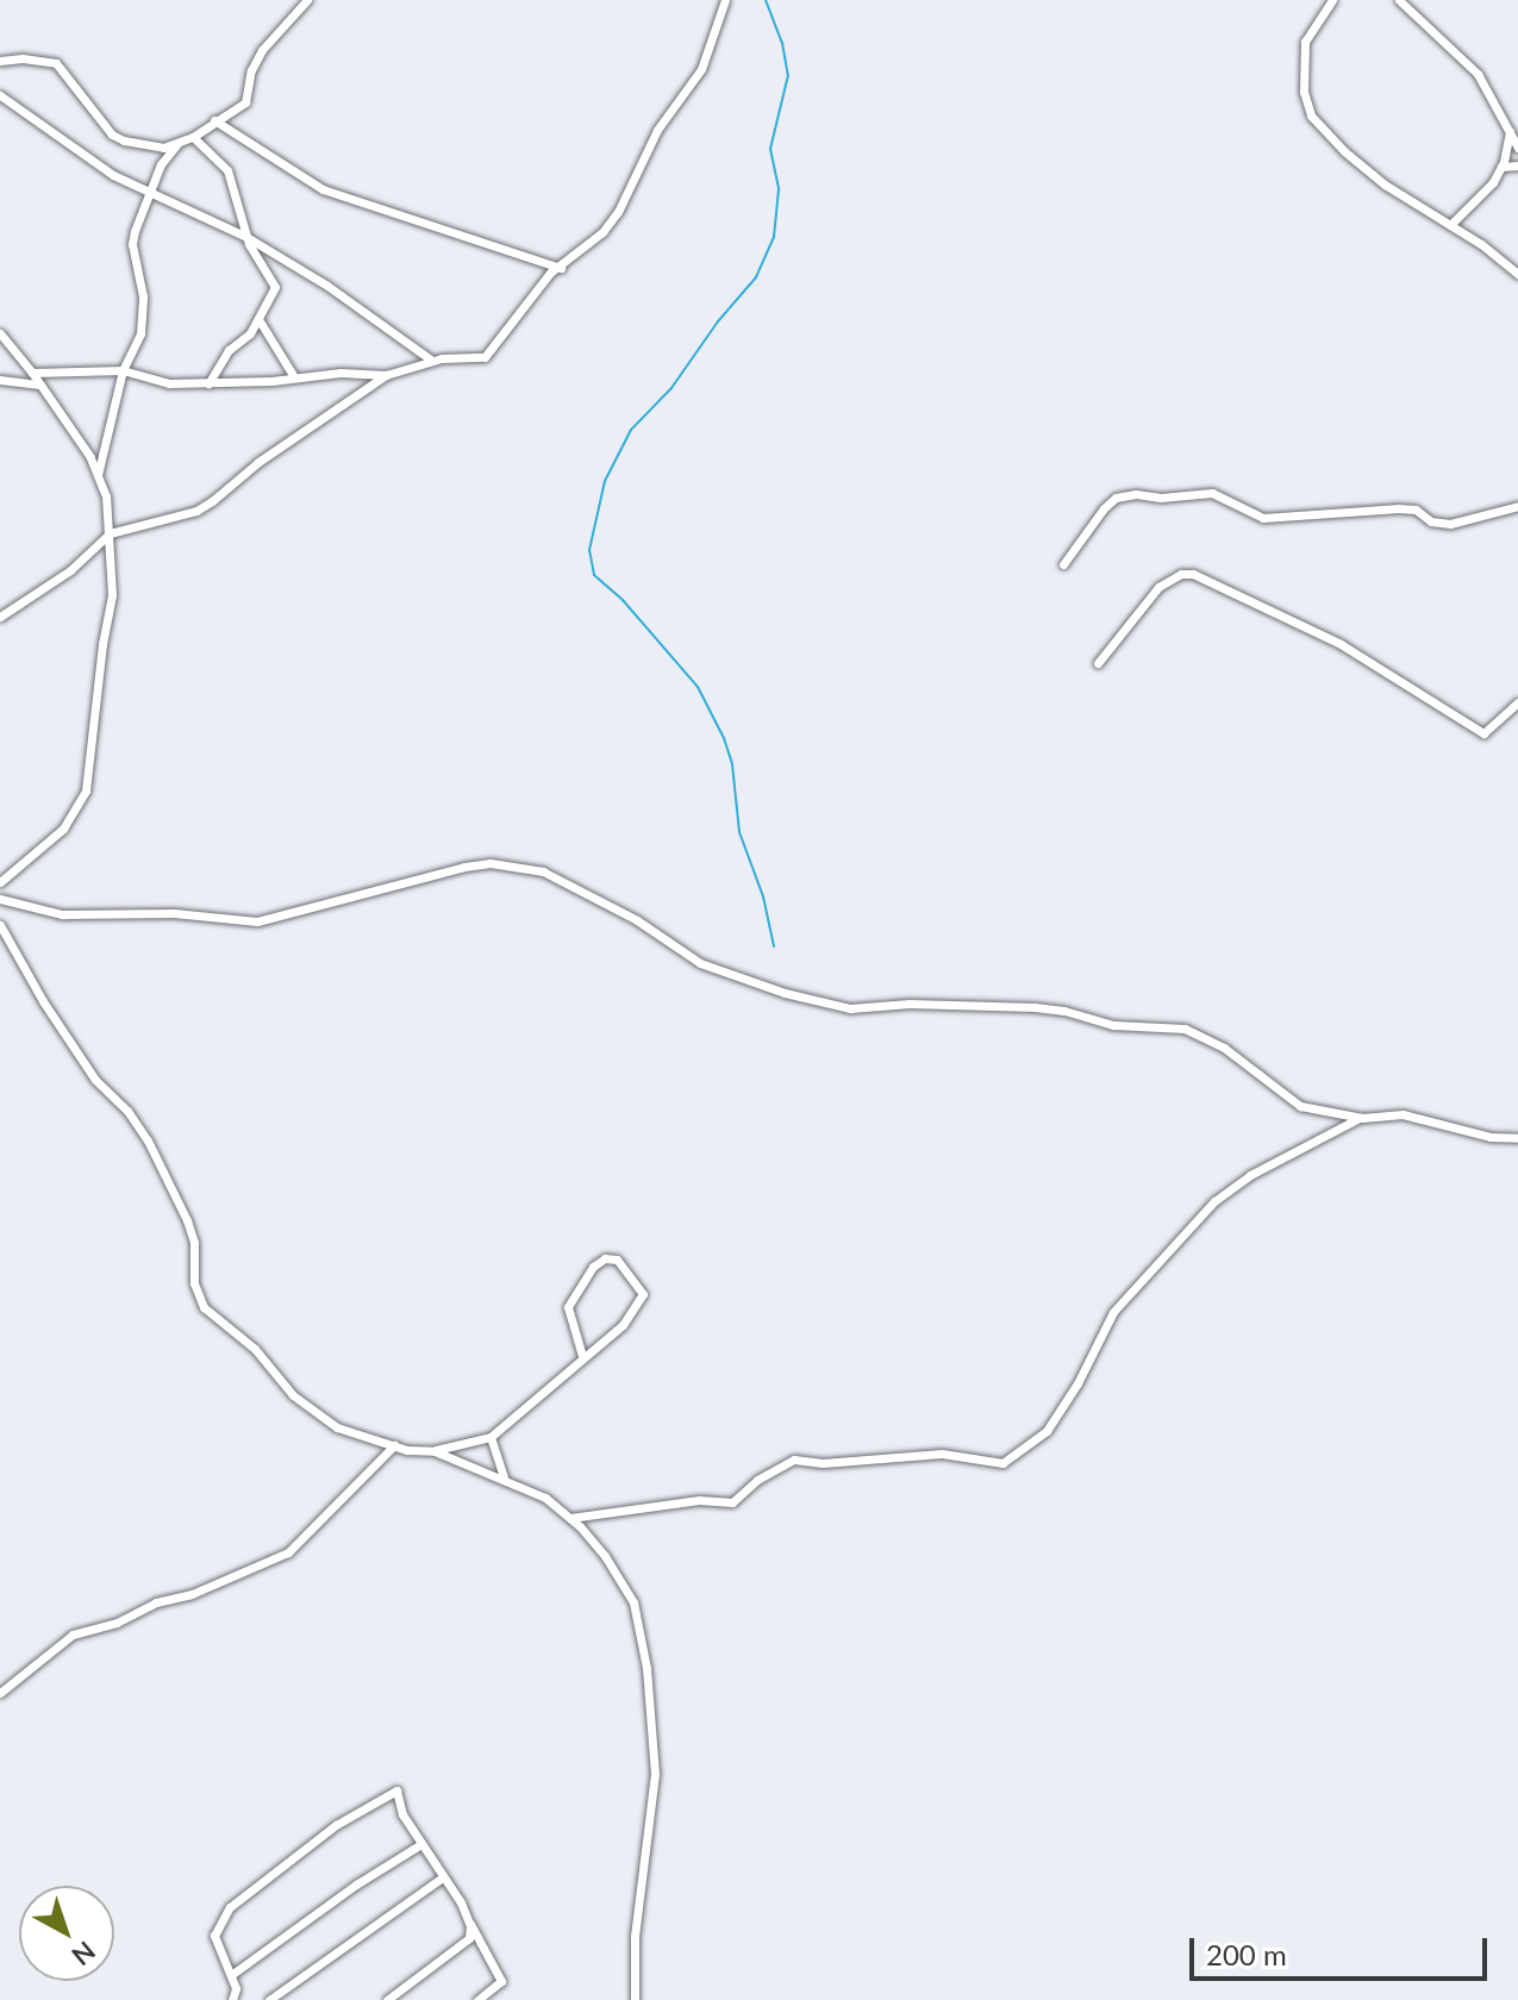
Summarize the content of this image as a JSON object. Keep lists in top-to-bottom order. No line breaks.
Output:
{"scale_bar":"200 m","north":"bottom right"}
